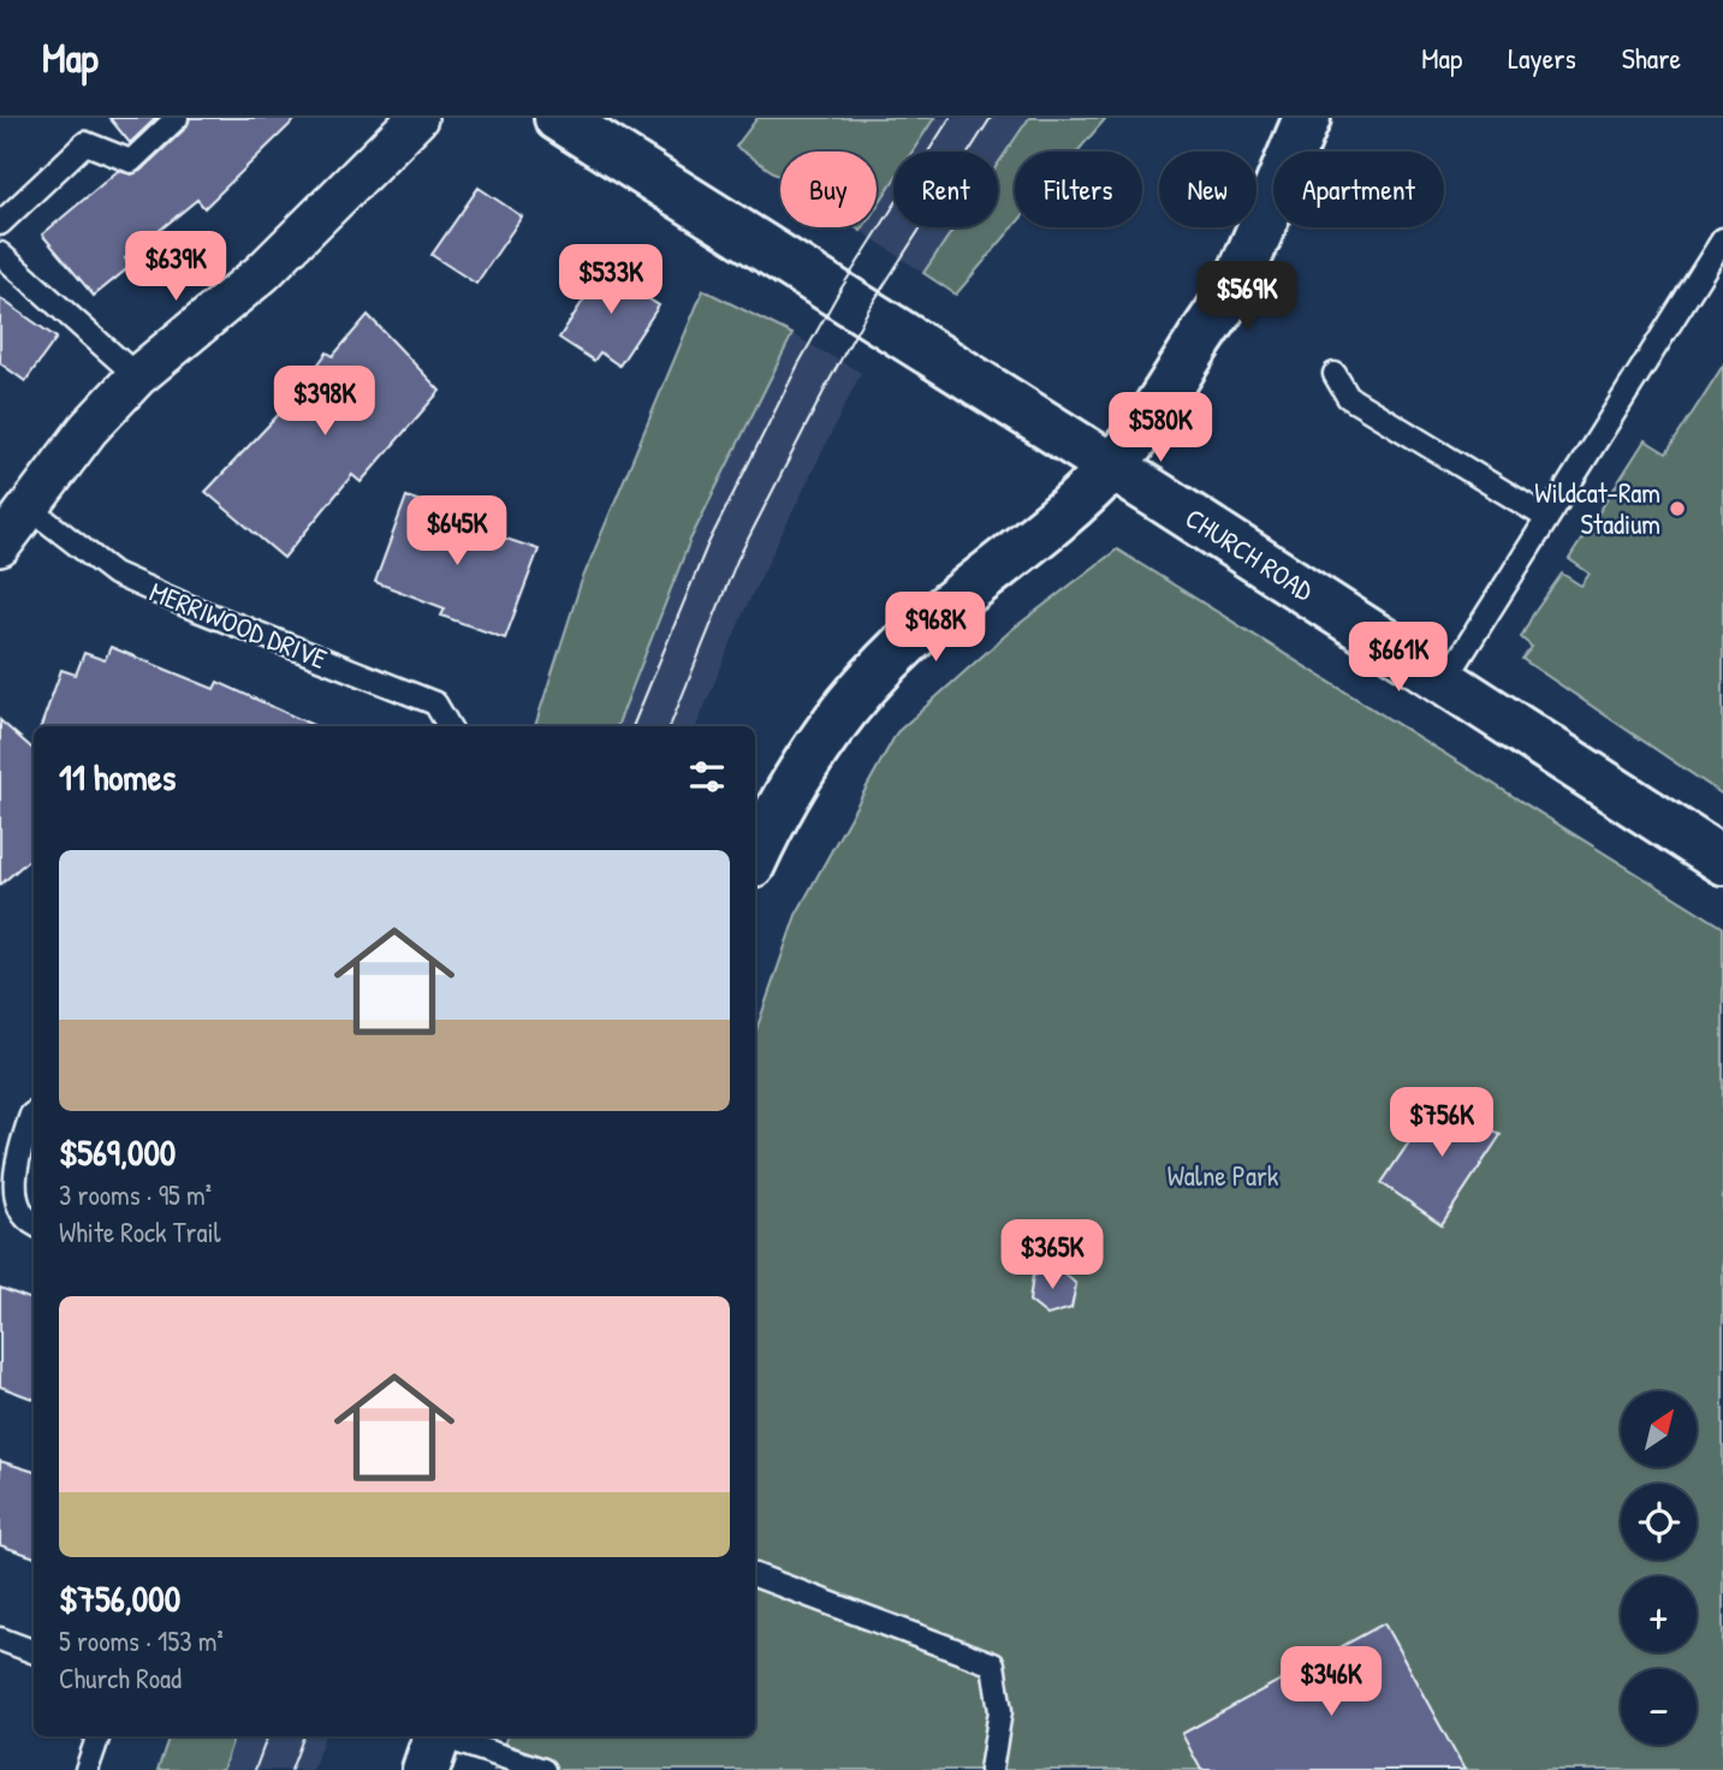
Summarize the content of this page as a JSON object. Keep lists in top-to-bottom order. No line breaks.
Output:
{"streets":{"street":["CHURCH ROAD"],"lane":["MERRIWOOD DRIVE"]},"parks":["Walne Park"],"places":["Wildcat-Ram Stadium"],"north":"top right","page":{"header":"Map","nav":["Map","Layers","Share"],"chip":["Buy","Rent","Filters","New","Apartment"],"price":["$639K","$533K","$569K","$398K","$580K","$645K","$968K","$661K","$756K","$365K","$346K"],"heading":"11 homes","list":[{"name":"$569,000","note":"3 rooms · 95 m² · White Rock Trail"},{"name":"$756,000","note":"5 rooms · 153 m² · Church Road"}],"map_buttons":["+","−"]}}
